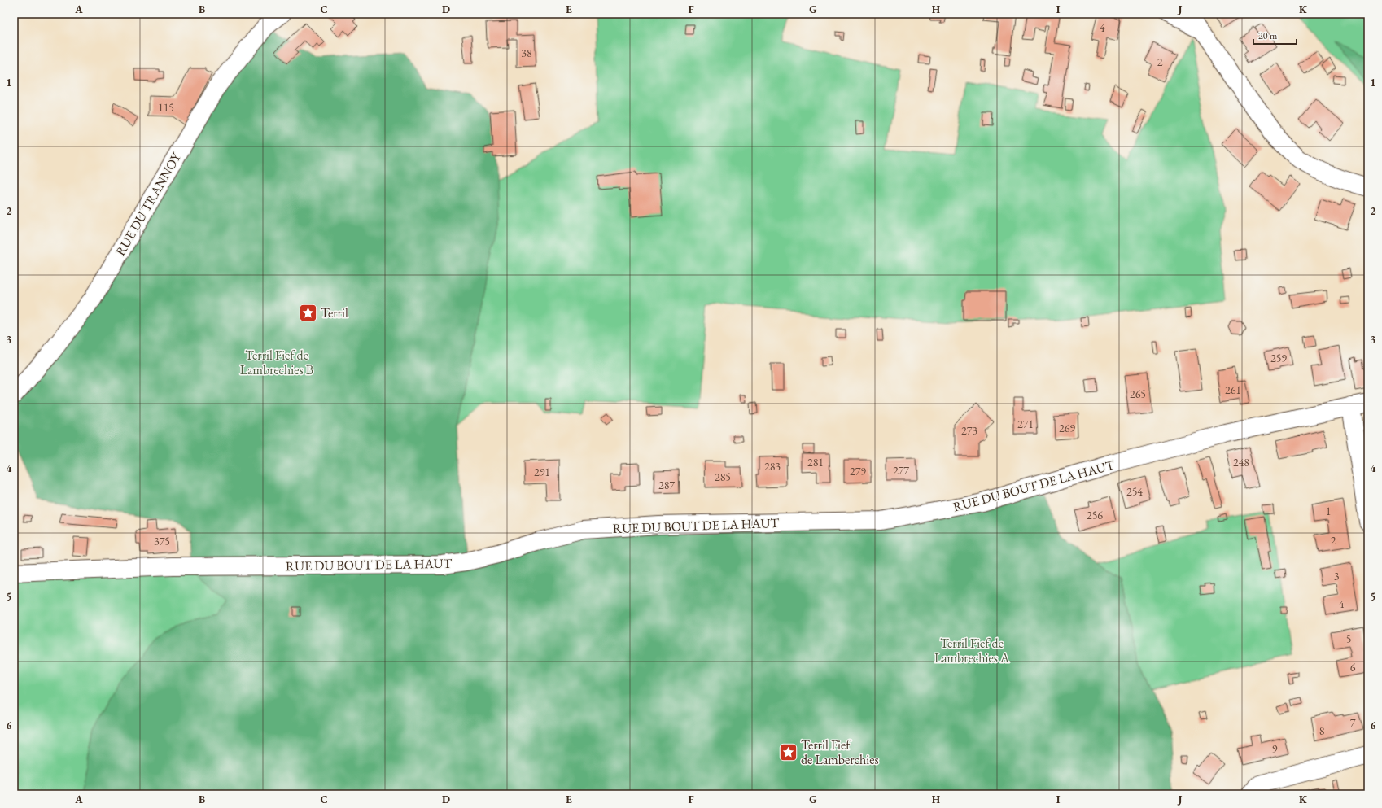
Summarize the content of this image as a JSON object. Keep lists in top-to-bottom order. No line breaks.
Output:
{"streets":{"street":["RUE DU TRANNOY","RUE DU BOUT DE LA HAUT"]},"parks":["Terril Fief de Lambrechies B","Terril Fief de Lambrechies A"],"places":{"place":["Terril","Terril Fief de Lamberchies"]},"house_numbers":["4","38","2","115","259","261","265","271","269","273","281","248","283","277","279","291","285","287","254","1","256","2","375","3","4","5","6","7","8","9"],"scale_bar":"20 m","grid":{"columns":["A","B","C","D","E","F","G","H","I","J","K"],"rows":["1","2","3","4","5","6"]}}
